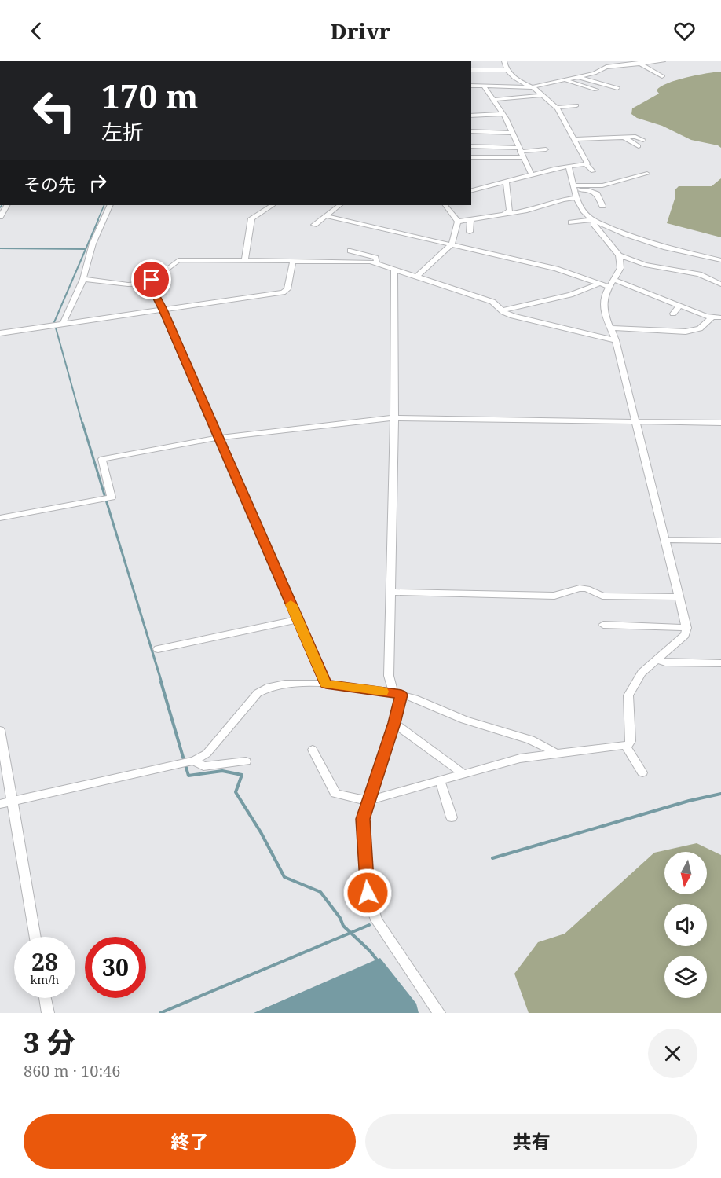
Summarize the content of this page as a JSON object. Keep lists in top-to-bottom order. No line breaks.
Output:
{"north":"bottom","page":{"header":"Drivr","turn":["170 m","左折"],"then":"その先","speed":"28 km/h","limit":"30","heading":["3 分","860 m · 10:46"],"buttons":["終了","共有"]}}
